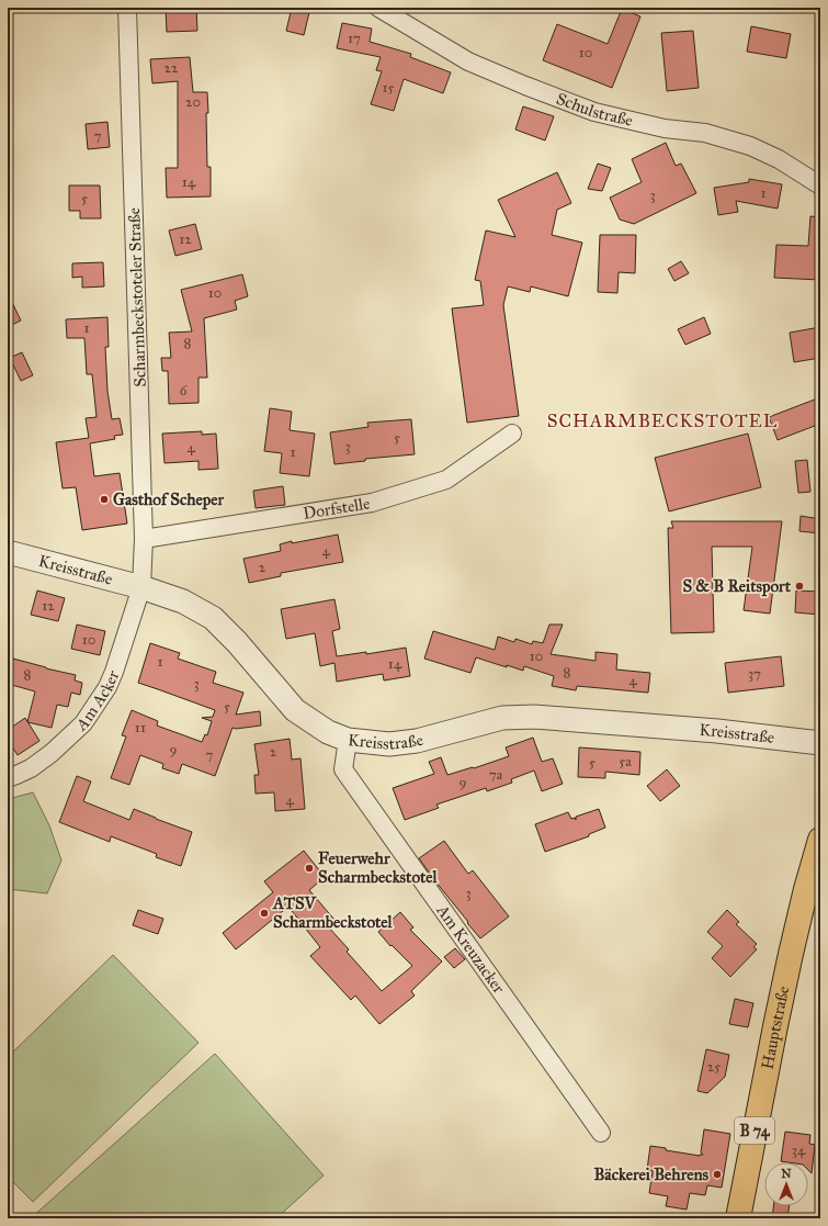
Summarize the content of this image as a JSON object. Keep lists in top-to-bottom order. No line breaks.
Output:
{"streets":{"main road":["Hauptstraße","B 74"],"street":["Schulstraße","Scharmbeckstoteler Straße","Dorfstelle","Kreisstraße","Am Acker","Am Kreuzacker"]},"crossings":[["Scharmbeckstoteler Straße","Dorfstelle"],["Scharmbeckstoteler Straße","Kreisstraße"],["Scharmbeckstoteler Straße","Am Acker"],["Kreisstraße","Am Acker"],["Kreisstraße","Am Kreuzacker"]],"districts":["SCHARMBECKSTOTEL"],"places":["Gasthof Scheper","S & B Reitsport","Feuerwehr Scharmbeckstotel","ATSV Scharmbeckstotel","Bäckerei Behrens"],"house_numbers":["17","10","22","15","20","7","14","1","3","5","12","10","1","8","6","5","3","4","1","4","2","12","10","10","1","14","8","37","8","4","3","5","11","9","2","7","5a","5","7a","9","4","3","25","34"],"north":"top"}
